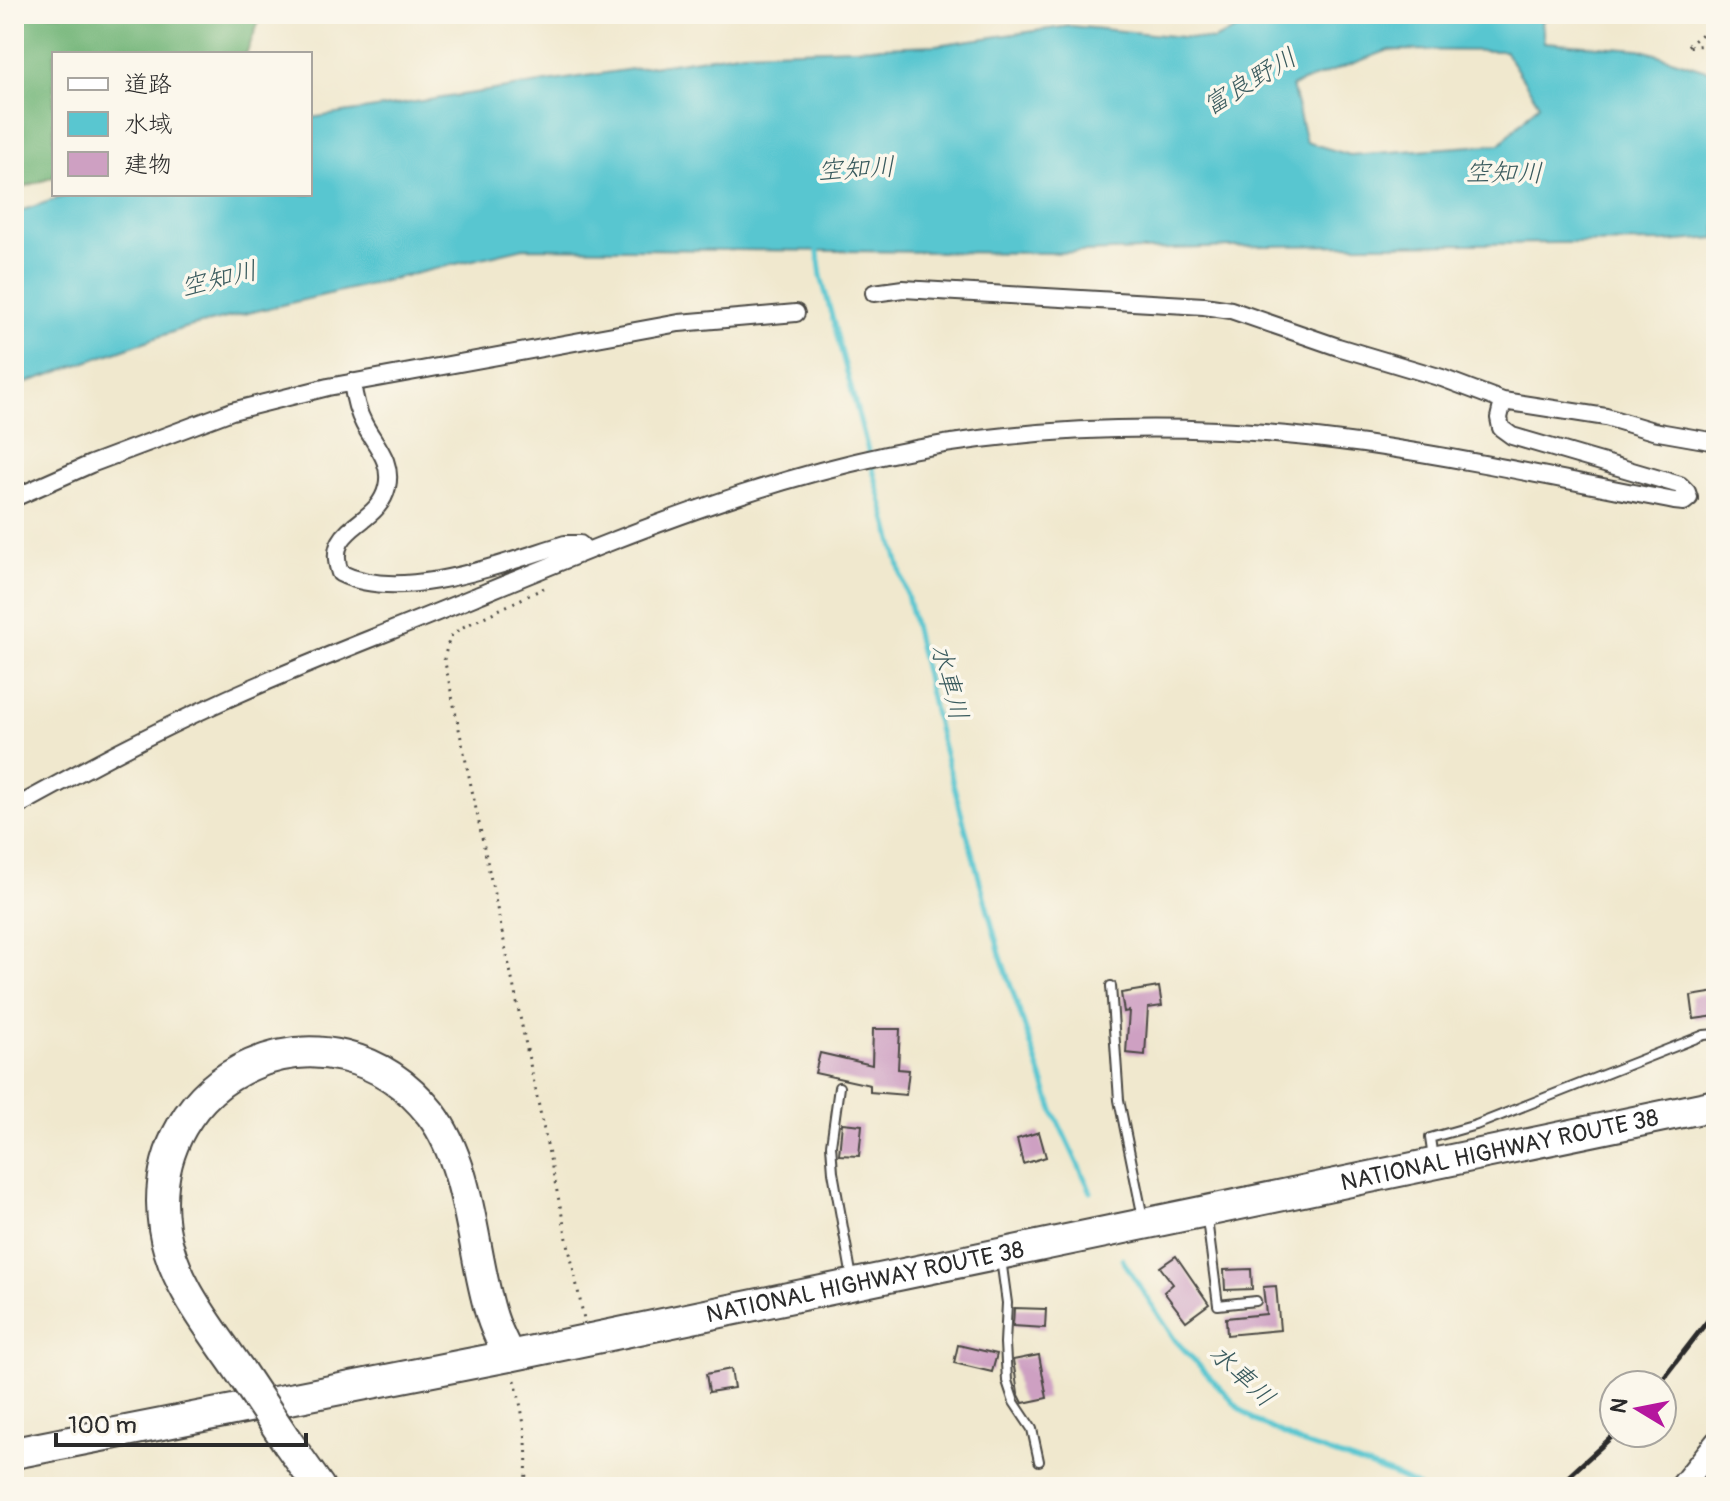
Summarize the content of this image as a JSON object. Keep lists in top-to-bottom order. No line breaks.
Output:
{"streets":{"highway":["NATIONAL HIGHWAY ROUTE 38"]},"water":["富良野川","空知川","水車川"],"legend":["道路","水域","建物"],"scale_bar":"100 m","north":"left"}
